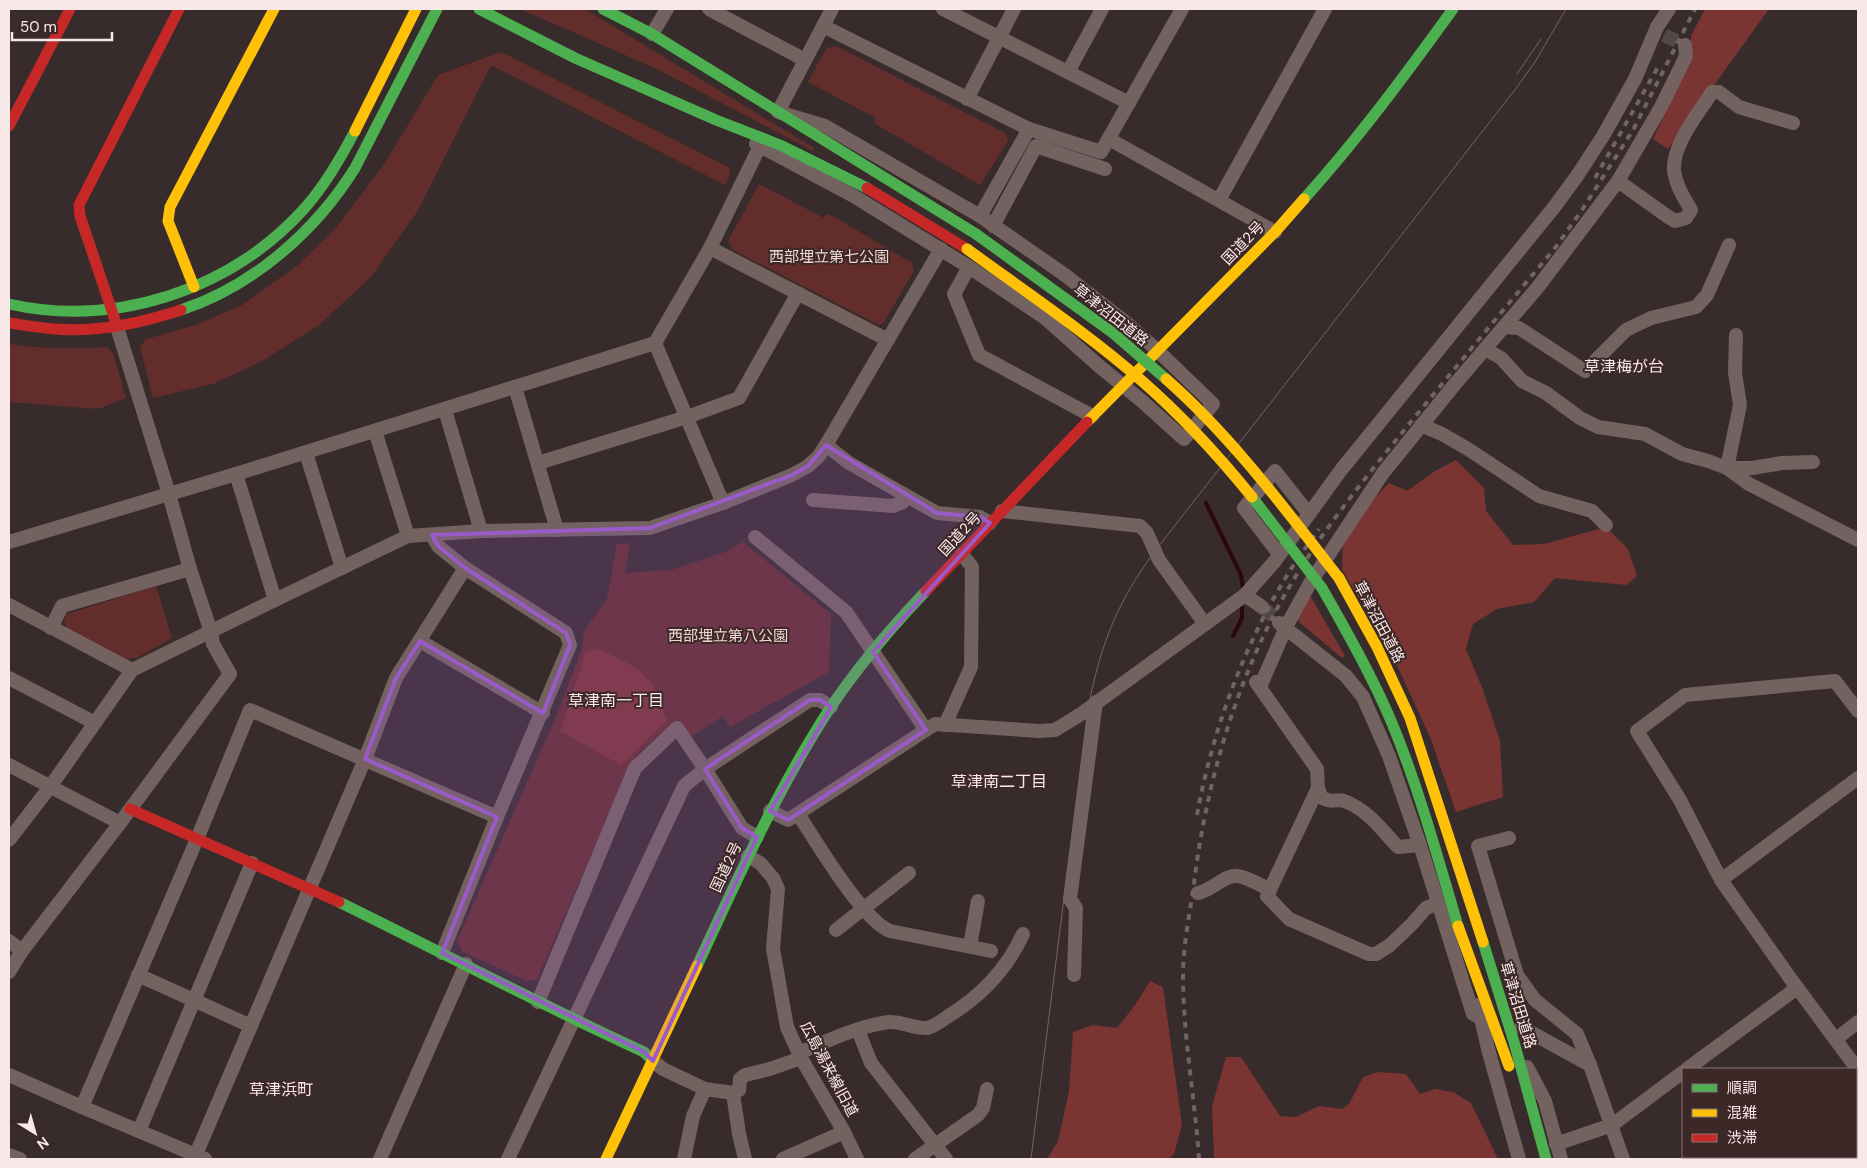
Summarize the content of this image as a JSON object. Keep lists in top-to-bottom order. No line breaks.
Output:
{"streets":{"main road":["国道2号","草津沼田道路"],"street":["広島湯来線旧道"]},"crossings":[["国道2号","広島湯来線旧道"]],"districts":["草津梅が台","草津南一丁目","草津南二丁目","草津浜町"],"parks":["西部埋立第七公園","西部埋立第八公園"],"legend":["順調","混雑","渋滞"],"scale_bar":"50 m","north":"bottom right"}
